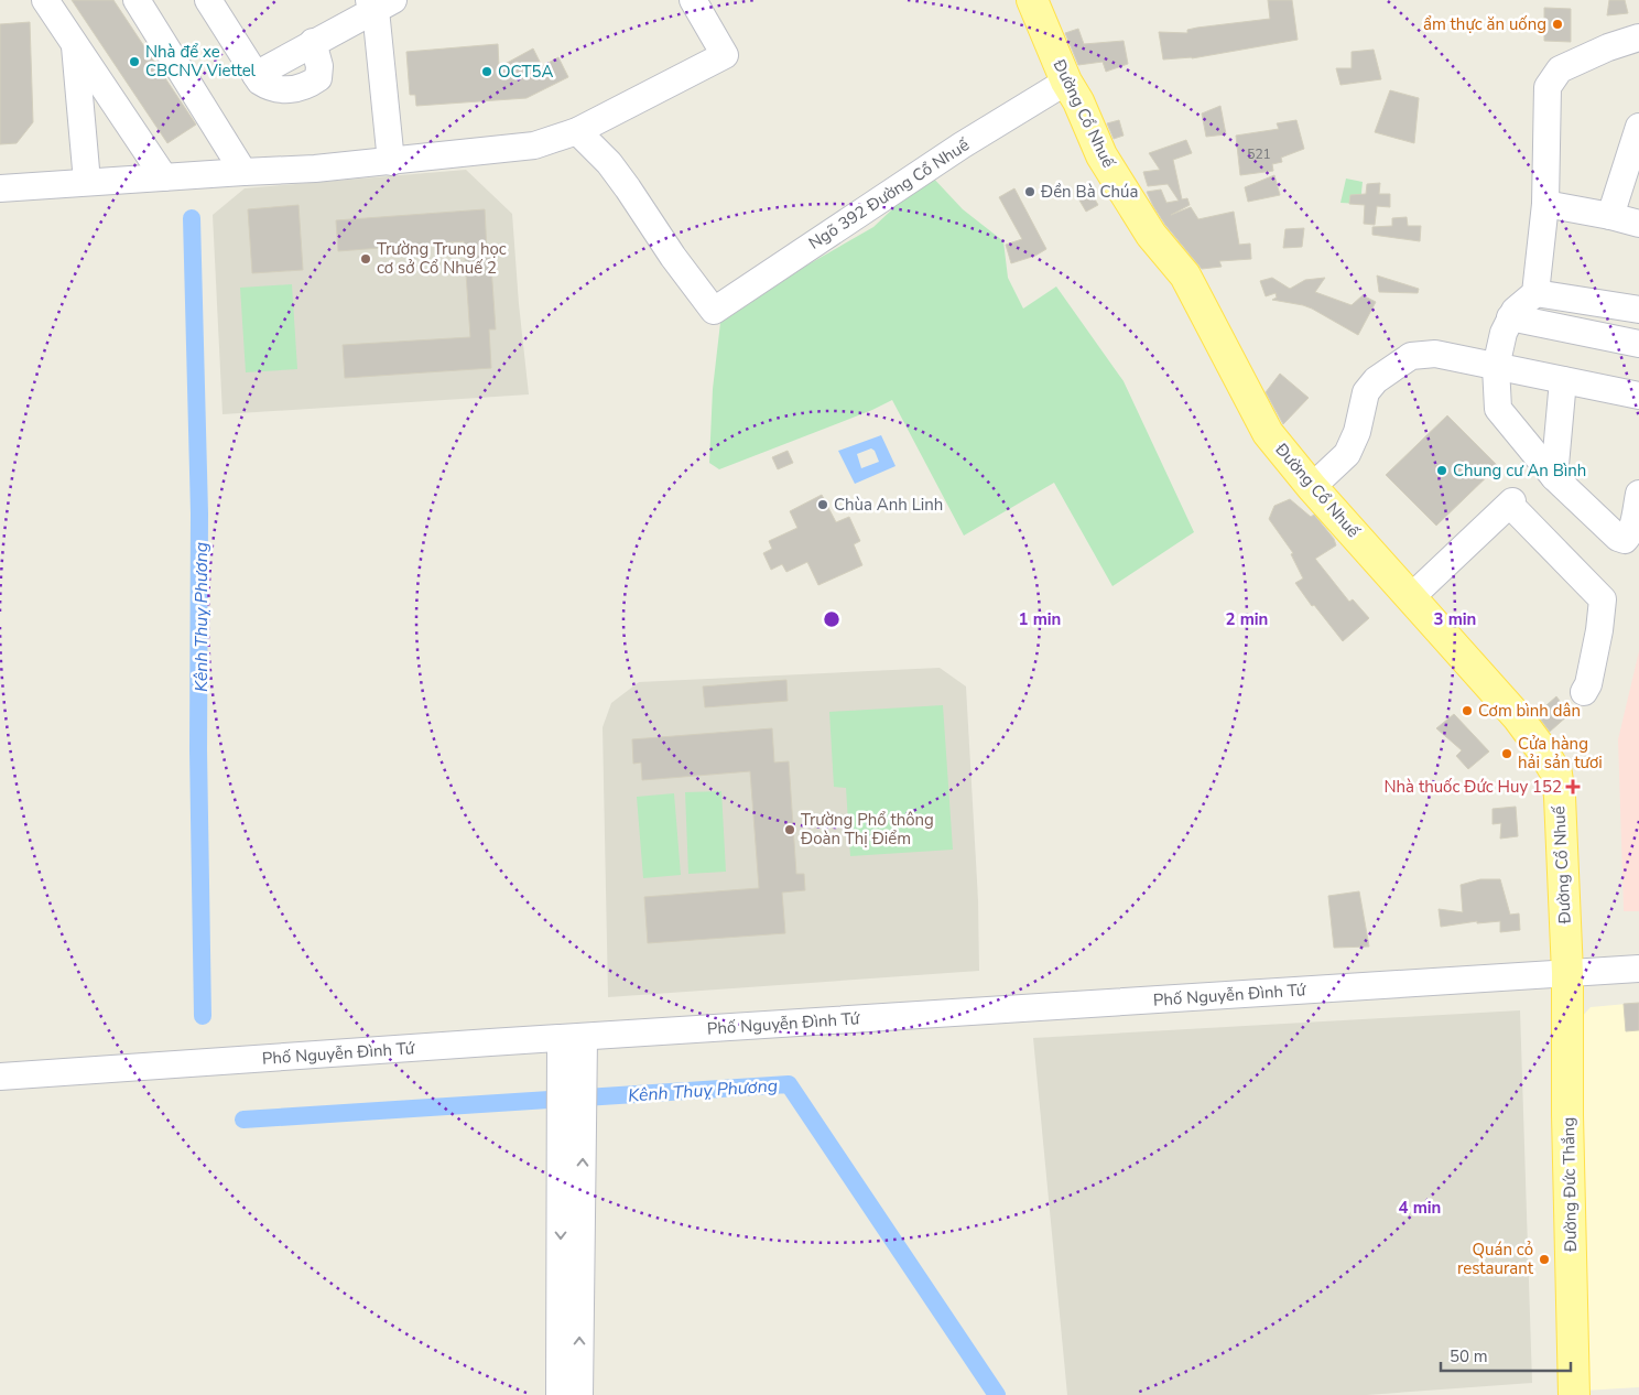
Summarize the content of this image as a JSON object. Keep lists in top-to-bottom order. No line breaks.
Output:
{"streets":{"main road":["Đường Cổ Nhuế","Đường Đức Thắng"],"street":["Ngõ 392 Đường Cổ Nhuế","Phố Nguyễn Đình Tứ"]},"crossings":[["Đường Cổ Nhuế","Ngõ 392 Đường Cổ Nhuế"],["Đường Cổ Nhuế","Phố Nguyễn Đình Tứ"],["Đường Cổ Nhuế","Đường Đức Thắng"],["Phố Nguyễn Đình Tứ","Đường Đức Thắng"]],"water":["Kênh Thuỵ Phương"],"places":{"other":["ẩm thực ăn uống","Nhà để xe CBCNV Viettel","OCT5A","Đền Bà Chúa","Trường Trung học cơ sở Cổ Nhuế 2","Chung cư An Bình","Chùa Anh Linh","Cơm bình dân","Cửa hàng hải sản tươi","Trường Phổ thông Đoàn Thị Điểm","Quán cỏ restaurant"],"health":["Nhà thuốc Đức Huy 152"]},"house_numbers":["521"],"scale_bar":"50 m","rings":["1 min","2 min","3 min","4 min"]}
